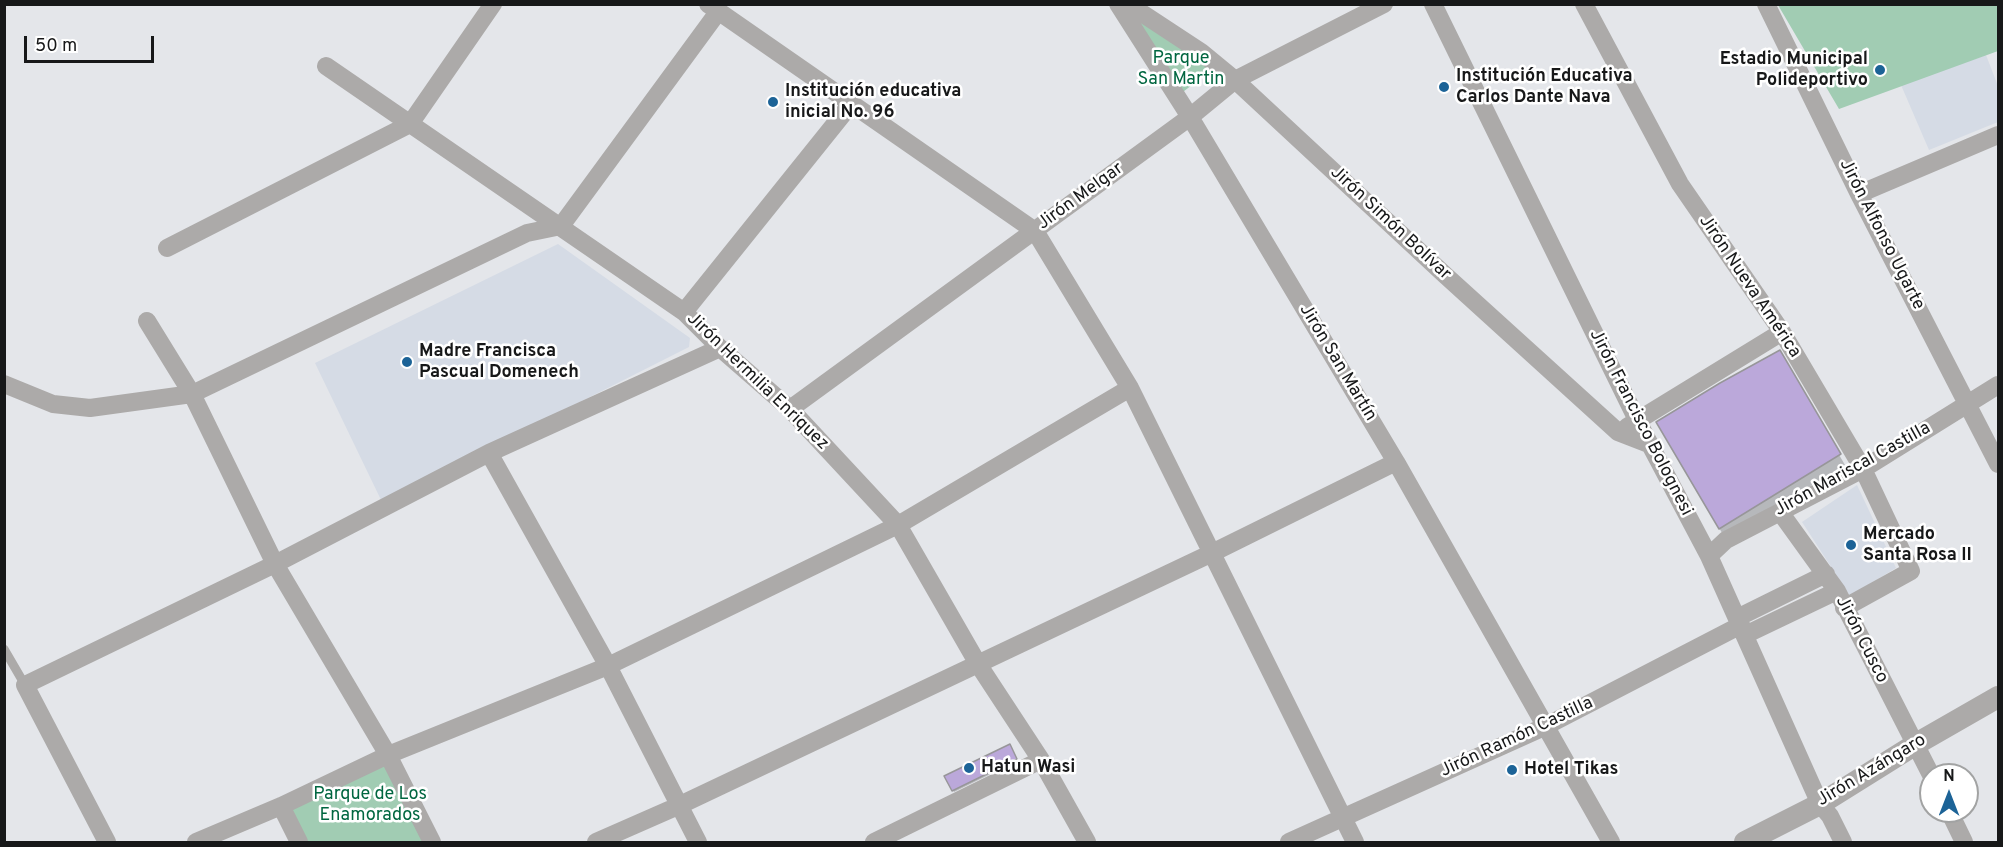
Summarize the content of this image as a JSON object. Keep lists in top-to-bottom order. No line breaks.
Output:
{"streets":{"street":["Jirón Melgar","Jirón Simón Bolívar","Jirón Alfonso Ugarte","Jirón Nueva América","Jirón San Martín","Jirón Hermilia Enriquez","Jirón Francisco Bolognesi","Jirón Mariscal Castilla","Jirón Cusco","Jirón Ramón Castilla","Jirón Azángaro"]},"crossings":[["Jirón Melgar","Jirón Simón Bolívar"],["Jirón Melgar","Jirón San Martín"],["Jirón Melgar","Jirón Hermilia Enriquez"],["Jirón Simón Bolívar","Jirón Francisco Bolognesi"],["Jirón Alfonso Ugarte","Jirón Mariscal Castilla"],["Jirón Nueva América","Jirón Mariscal Castilla"],["Jirón Nueva América","Jirón Cusco"],["Jirón San Martín","Jirón Ramón Castilla"],["Jirón Francisco Bolognesi","Jirón Mariscal Castilla"],["Jirón Francisco Bolognesi","Jirón Ramón Castilla"],["Jirón Francisco Bolognesi","Jirón Azángaro"],["Jirón Mariscal Castilla","Jirón Cusco"],["Jirón Cusco","Jirón Azángaro"]],"parks":["Parque San Martin","Parque de Los Enamorados"],"places":["Estadio Municipal Polideportivo","Institución Educativa Carlos Dante Nava","Institución educativa inicial No. 96","Madre Francisca Pascual Domenech","Mercado Santa Rosa II","Hatun Wasi","Hotel Tikas"],"scale_bar":"50 m","north":"top"}
